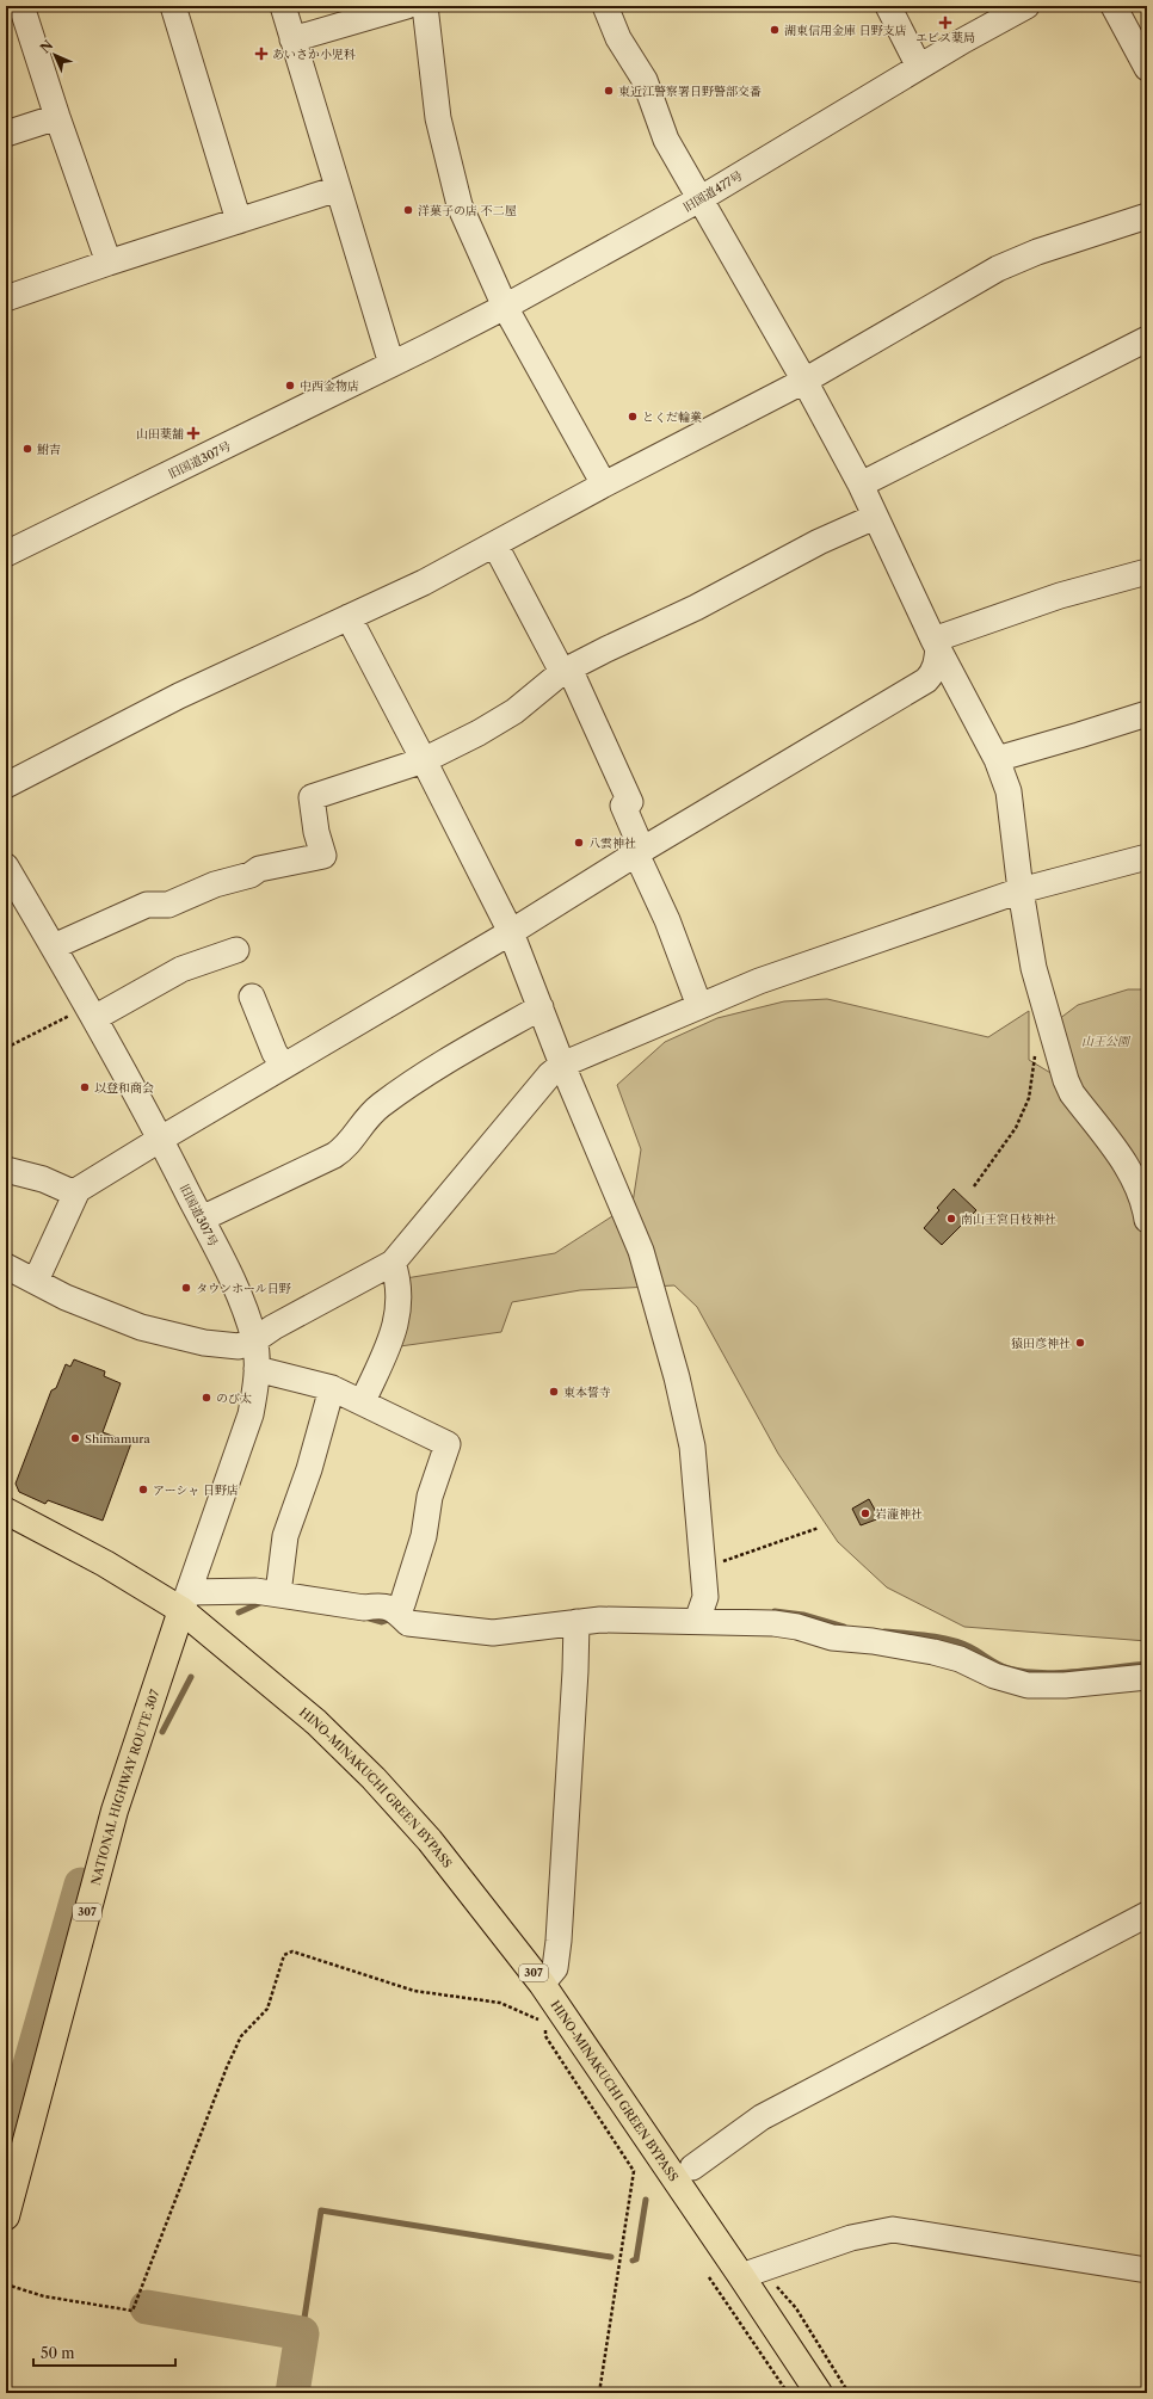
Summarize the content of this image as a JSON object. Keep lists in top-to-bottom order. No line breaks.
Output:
{"streets":{"highway":["NATIONAL HIGHWAY ROUTE 307","HINO-MINAKUCHI GREEN BYPASS","307"],"street":["旧国道477号","旧国道307号"]},"crossings":[["旧国道477号","旧国道307号"],["旧国道307号","NATIONAL HIGHWAY ROUTE 307"],["旧国道307号","HINO-MINAKUCHI GREEN BYPASS"],["旧国道307号","307"],["NATIONAL HIGHWAY ROUTE 307","HINO-MINAKUCHI GREEN BYPASS"],["NATIONAL HIGHWAY ROUTE 307","307"],["HINO-MINAKUCHI GREEN BYPASS","307"]],"parks":["山王公園"],"places":{"health":["エビス薬局","あいさか小児科","山田薬舗"],"other":["湖東信用金庫 日野支店","東近江警察署日野警部交番","洋菓子の店 不二屋","中西金物店","とくだ輪業","鮒吉","八雲神社","以登和商会","南山王宮日枝神社","タウンホール日野","猿田彦神社","東本誓寺","のび太","Shimamura","アーシャ 日野店","岩瀧神社"]},"scale_bar":"50 m","north":"top left"}
